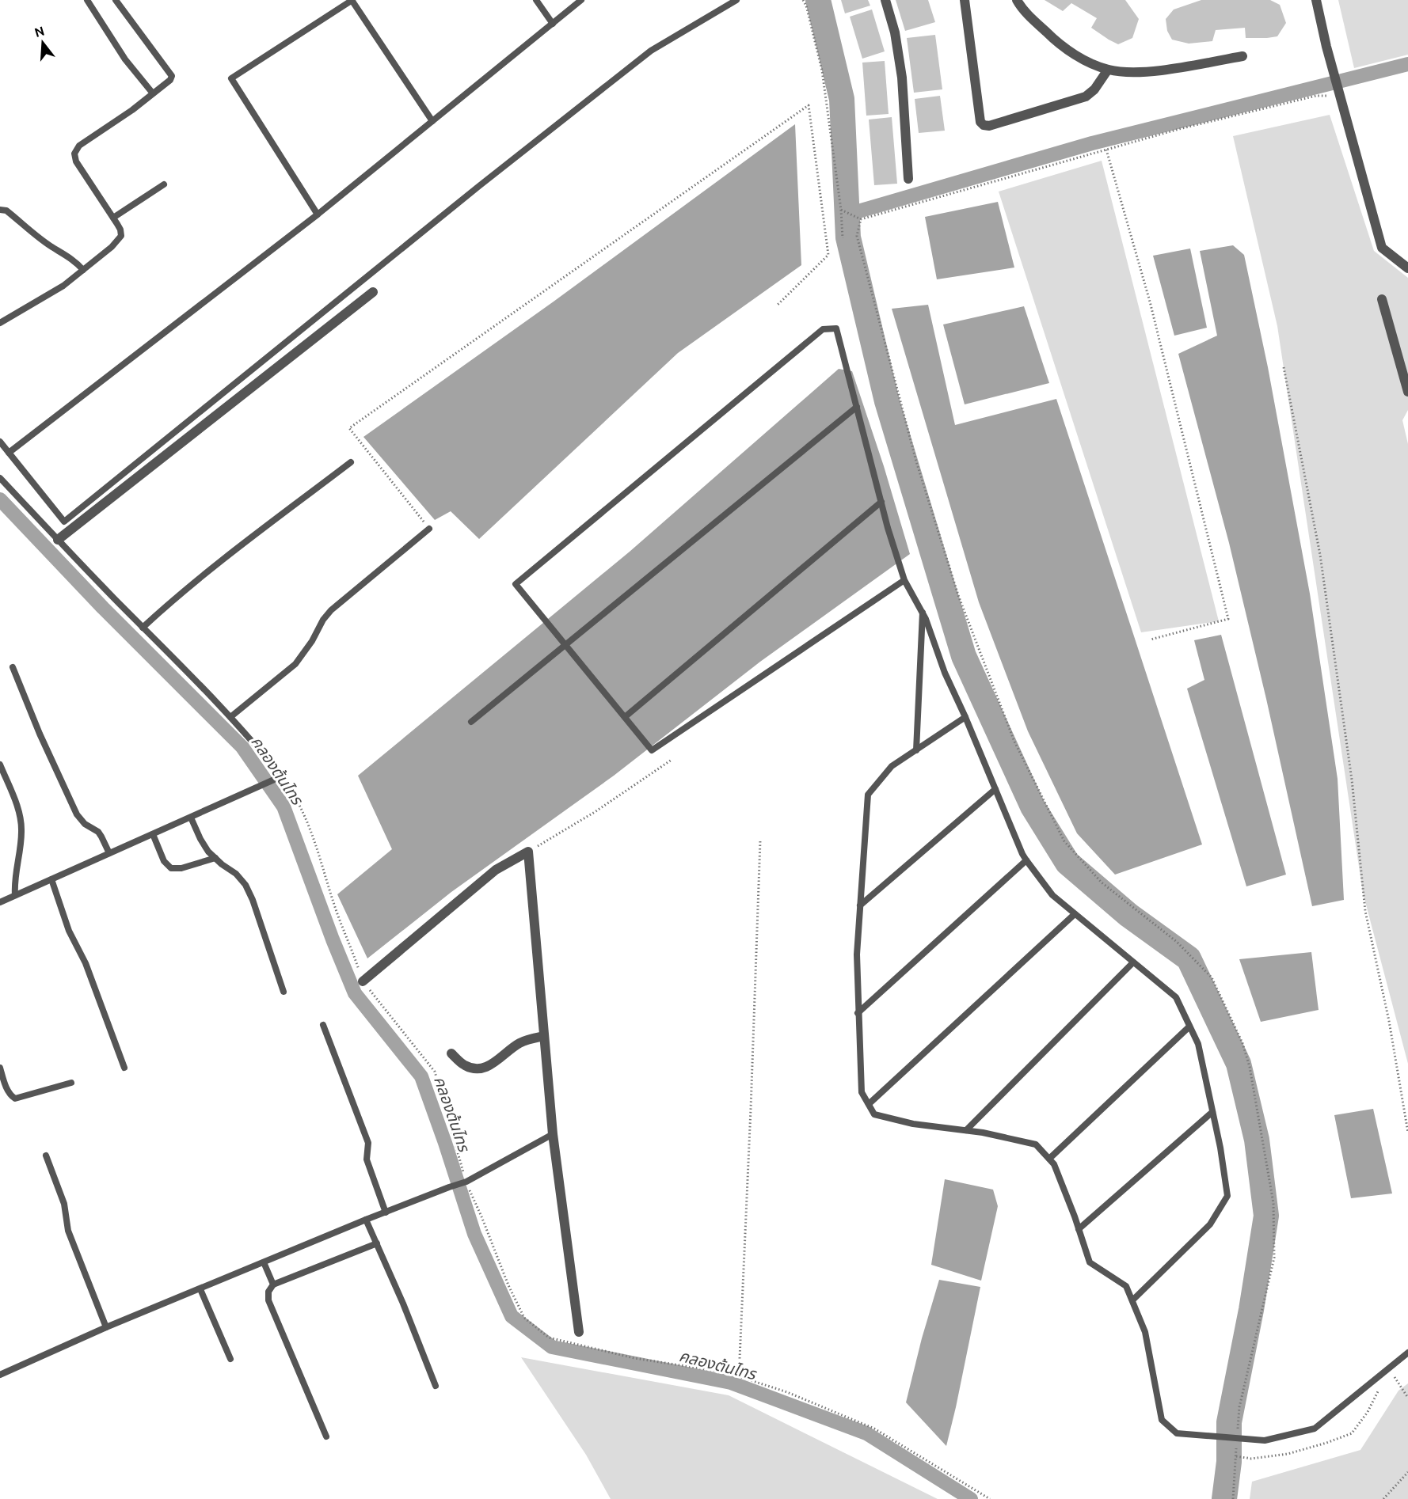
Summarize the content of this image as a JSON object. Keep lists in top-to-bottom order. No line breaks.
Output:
{"water":["คลองต้นไทร"],"north":"top"}
